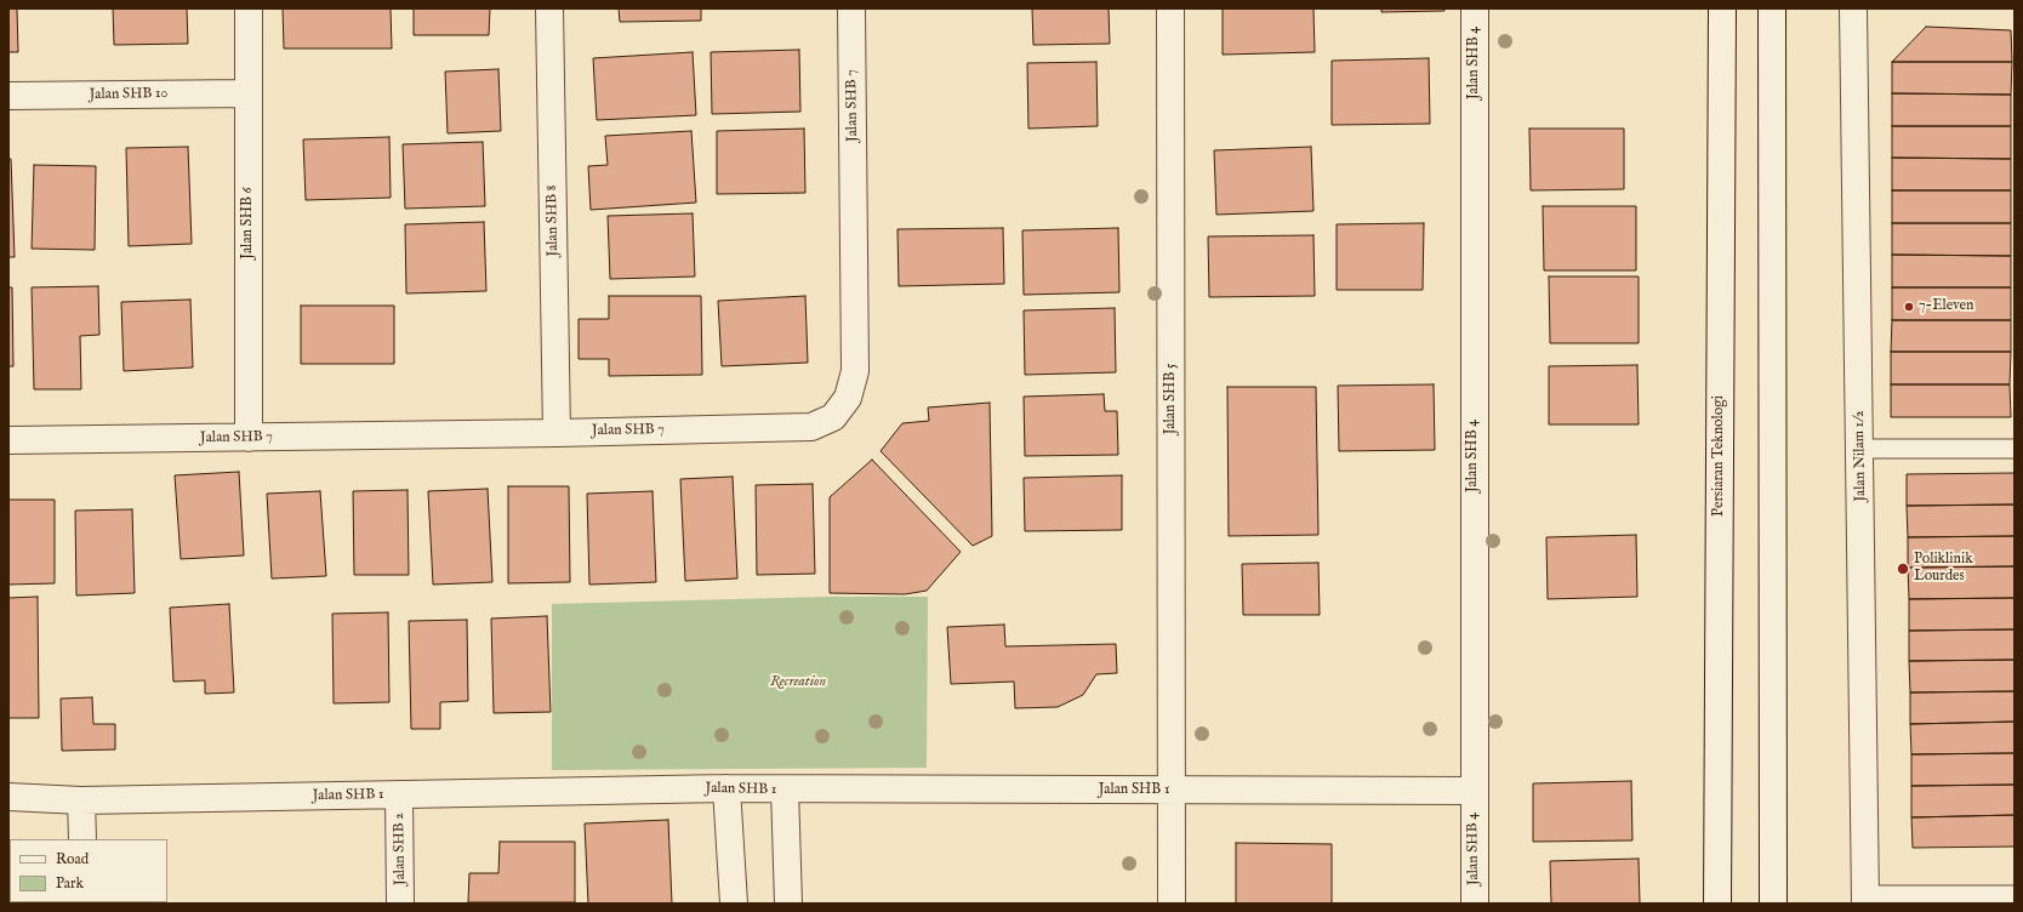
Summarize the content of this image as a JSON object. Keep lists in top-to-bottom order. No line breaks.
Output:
{"streets":{"street":["Jalan SHB 4","Jalan SHB 10","Jalan SHB 7","Jalan SHB 8","Jalan SHB 6","Jalan SHB 5","Persiaran Teknologi","Jalan Nilam 1/2","Jalan SHB 1","Jalan SHB 2"]},"crossings":[["Jalan SHB 4","Jalan SHB 1"],["Jalan SHB 10","Jalan SHB 6"],["Jalan SHB 7","Jalan SHB 8"],["Jalan SHB 7","Jalan SHB 6"],["Jalan SHB 5","Jalan SHB 1"],["Jalan SHB 1","Jalan SHB 2"]],"parks":["Recreation"],"places":["7-Eleven","Poliklinik Lourdes"],"legend":["Road","Park"]}
